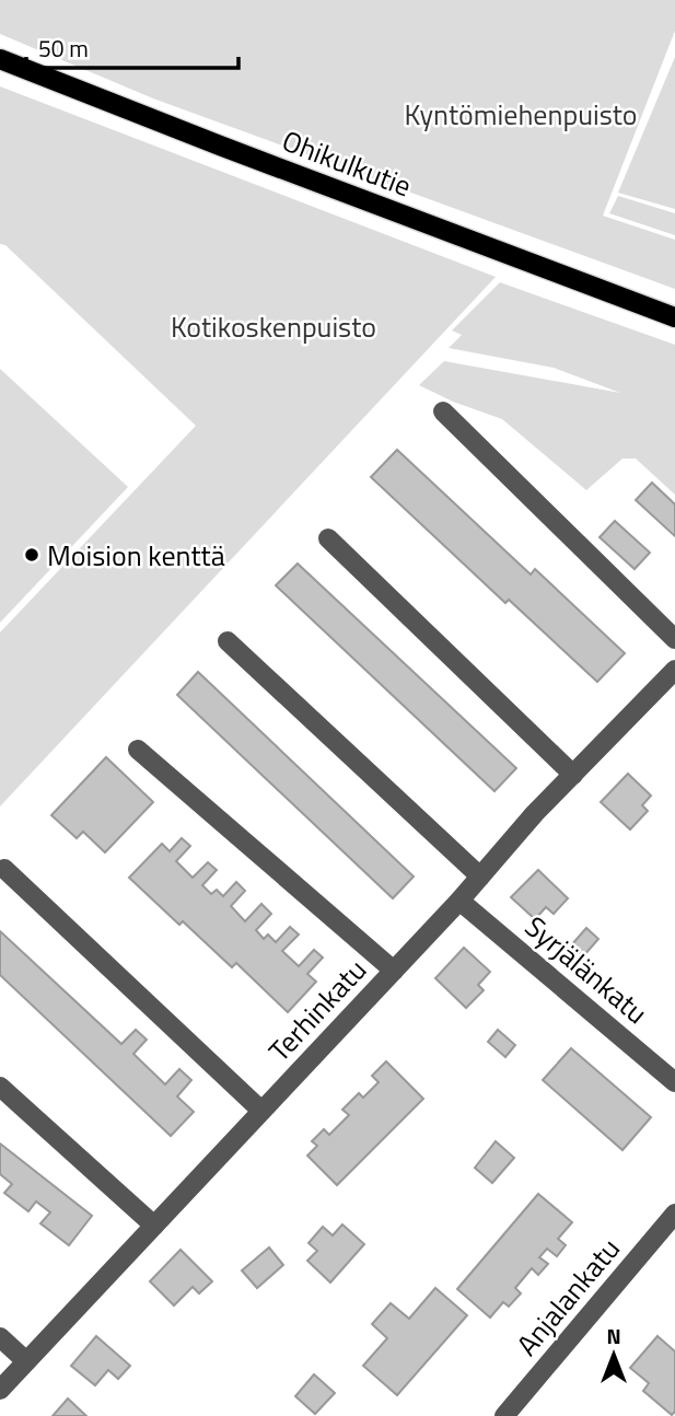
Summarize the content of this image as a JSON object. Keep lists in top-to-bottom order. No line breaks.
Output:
{"streets":{"main road":["Ohikulkutie"],"street":["Syrjälänkatu","Terhinkatu","Anjalankatu"]},"crossings":[["Syrjälänkatu","Terhinkatu"]],"parks":["Kyntömiehenpuisto","Kotikoskenpuisto"],"places":["Moision kenttä"],"scale_bar":"50 m","north":"top"}
